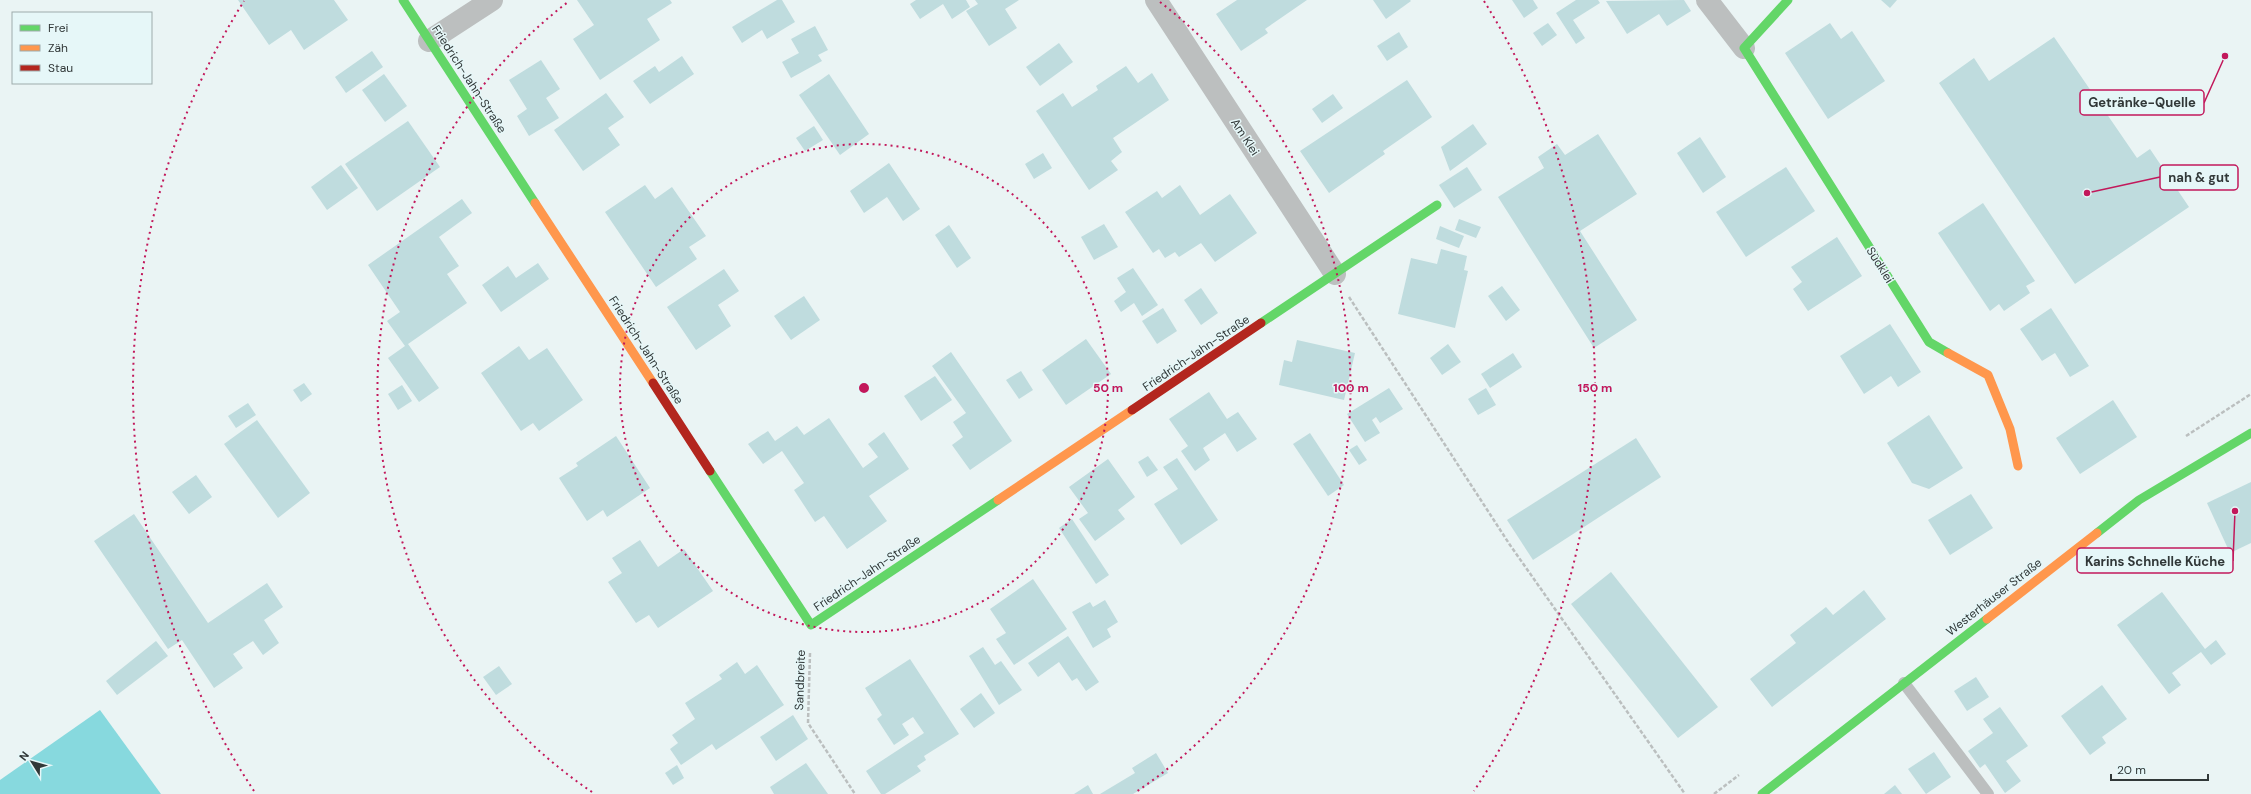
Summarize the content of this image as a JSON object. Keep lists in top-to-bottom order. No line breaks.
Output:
{"streets":{"street":["Friedrich-Jahn-Straße","Am Klei","Südklei","Westerhäuser Straße"],"path":["Sandbreite"]},"crossings":[["Friedrich-Jahn-Straße","Am Klei"],["Friedrich-Jahn-Straße","Sandbreite"]],"places":["Getränke-Quelle","nah & gut","Karins Schnelle Küche"],"legend":["Frei","Zäh","Stau"],"scale_bar":"20 m","north":"top left","rings":["50 m","100 m","150 m"]}
